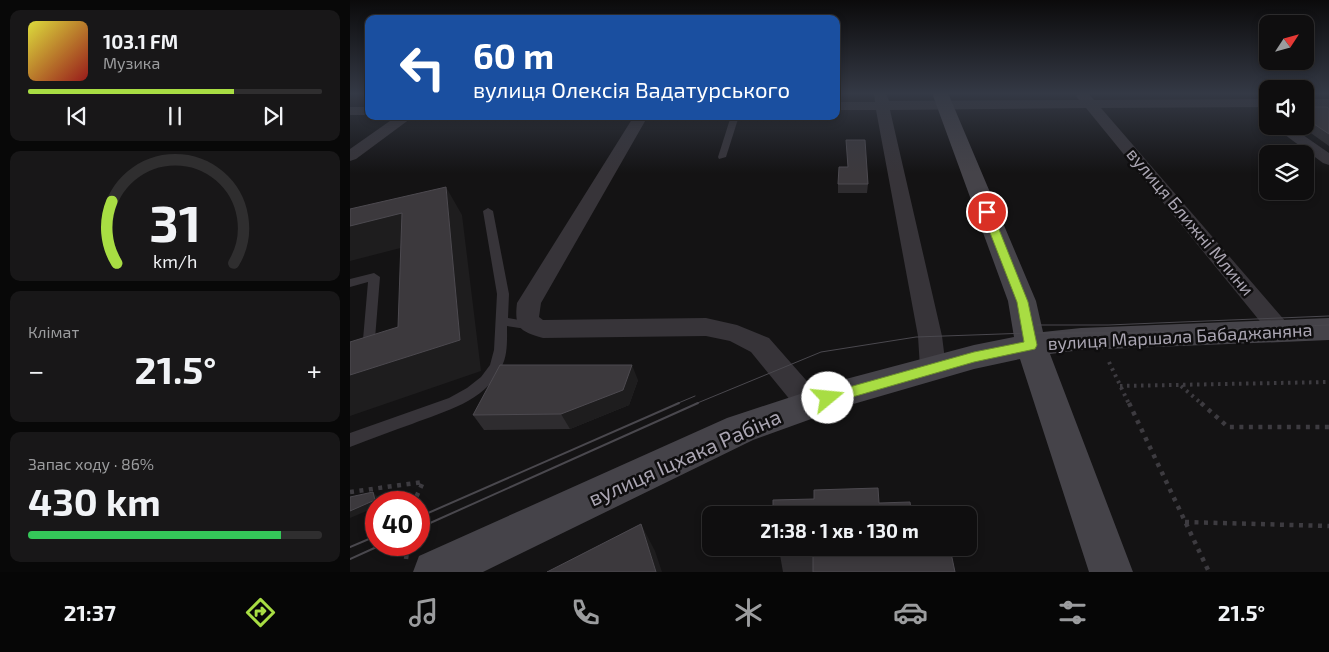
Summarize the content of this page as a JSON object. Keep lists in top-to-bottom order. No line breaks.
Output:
{"streets":{"street":["вулиця Ближні Млини","вулиця Маршала Бабаджаняна","вулиця Іцхака Рабіна"]},"crossings":[["вулиця Ближні Млини","вулиця Маршала Бабаджаняна"],["вулиця Маршала Бабаджаняна","вулиця Іцхака Рабіна"]],"north":"top right","page":{"turn":["60 m","вулиця Олексія Вадатурського"],"song":["103.1 FM","Музика"],"tile":["Клімат",["Запас ходу · 86%","430 km"]],"heat":["−","21.5°","+"],"limit":"40","trip":"21:38 · 1 хв · 130 m","tabs":["21:37","21.5°"],"gauge":["31","km/h"]}}
